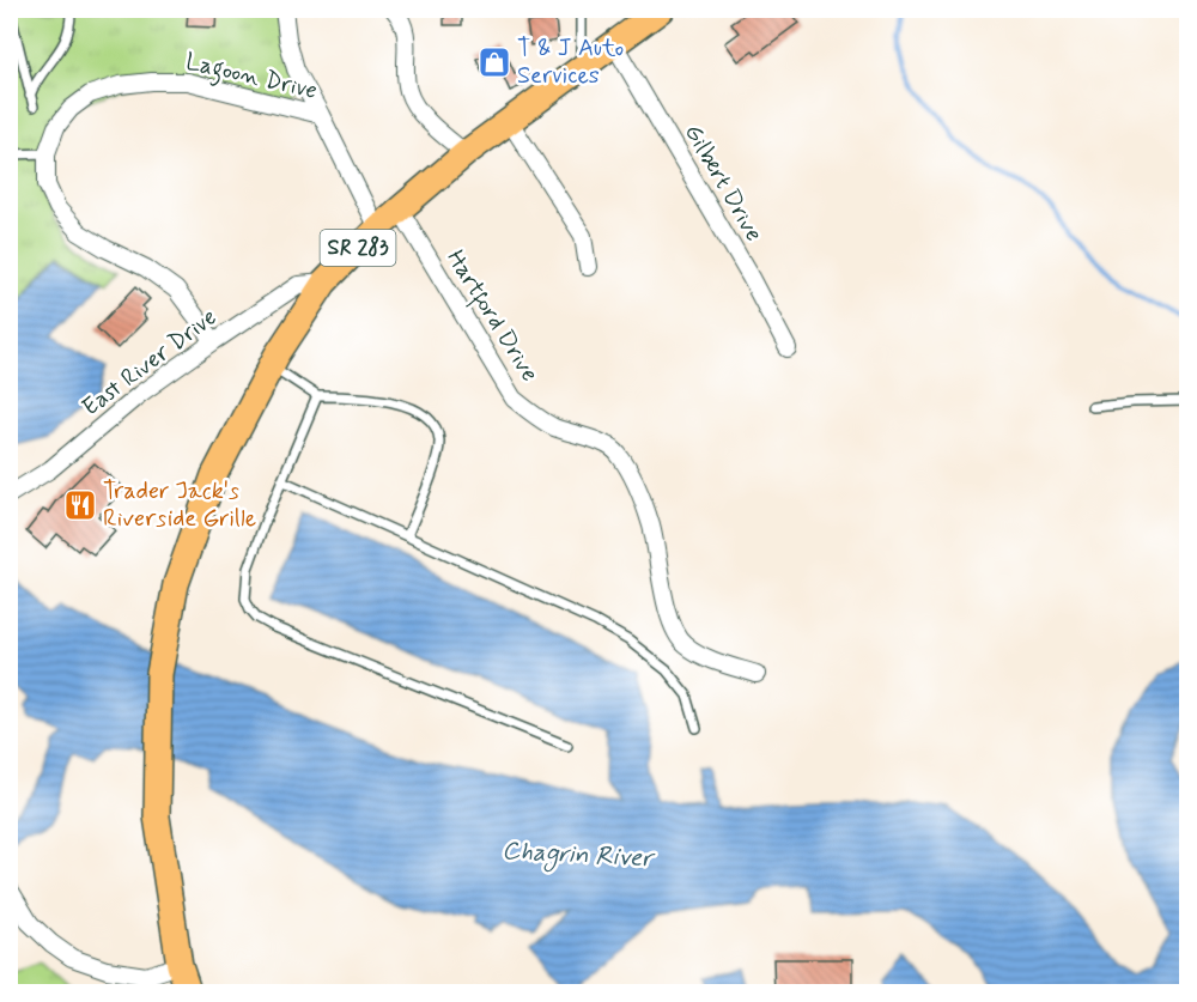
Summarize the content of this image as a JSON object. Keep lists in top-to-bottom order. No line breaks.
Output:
{"streets":{"main road":["SR 283"],"street":["Lagoon Drive","Gilbert Drive","Hartford Drive","East River Drive"]},"crossings":[["Lagoon Drive","SR 283"],["Gilbert Drive","SR 283"],["SR 283","Hartford Drive"],["SR 283","East River Drive"]],"water":["Chagrin River"],"places":{"shop":["T & J Auto Services"],"restaurant":["Trader Jack's Riverside Grille"]}}
